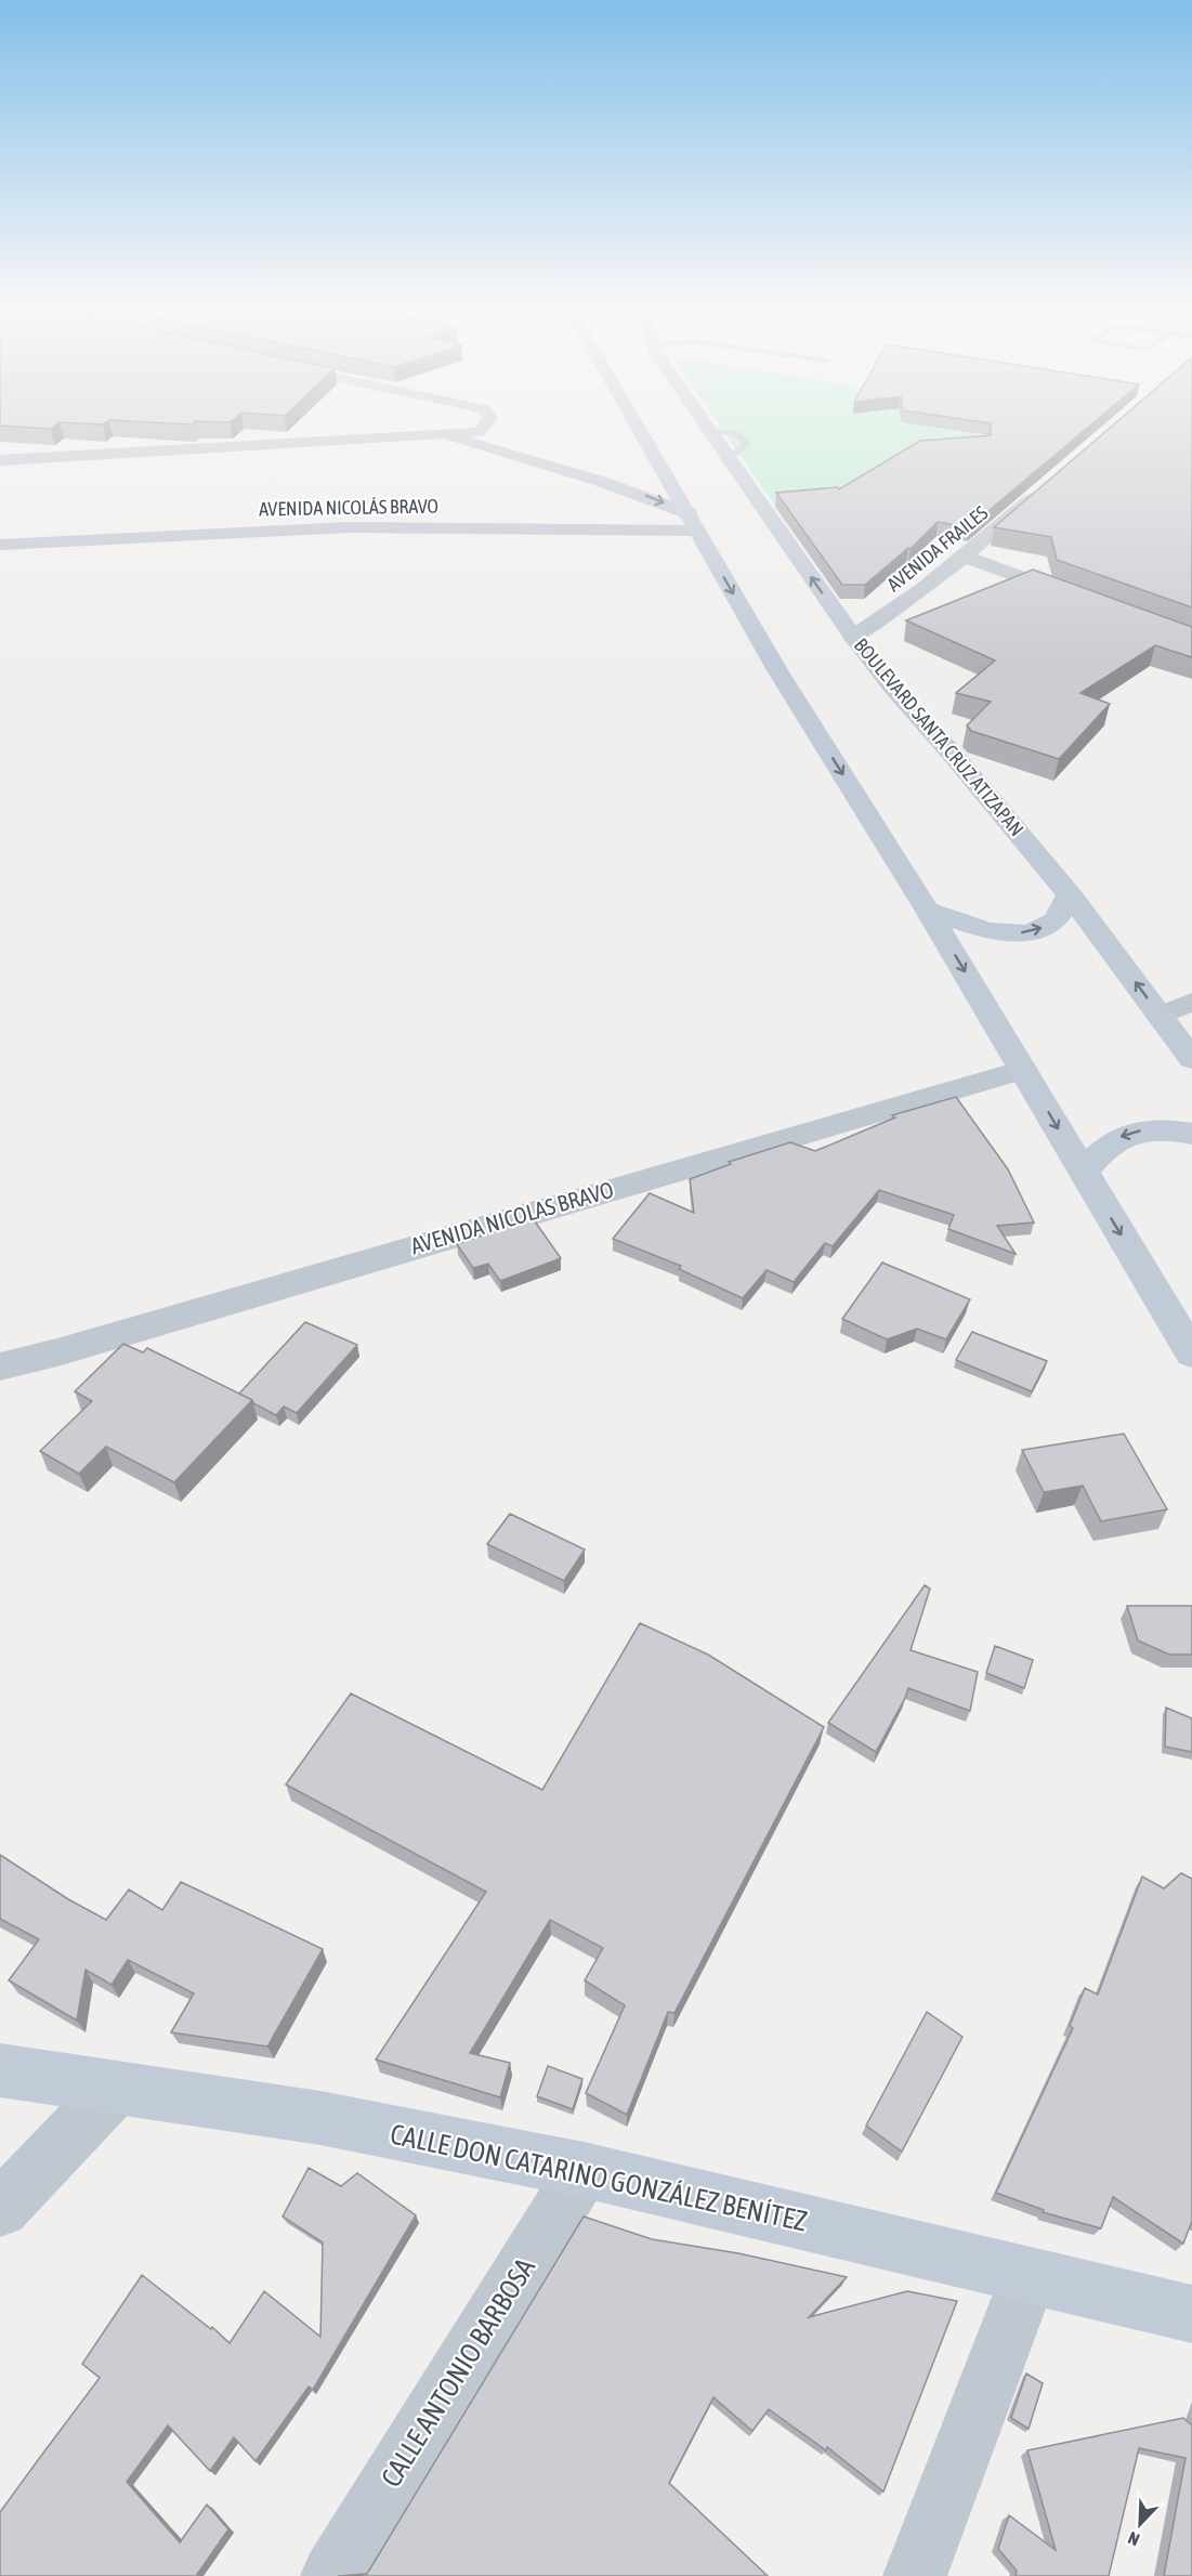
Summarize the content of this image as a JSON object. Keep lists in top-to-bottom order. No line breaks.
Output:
{"streets":{"main road":["BOULEVARD SANTA CRUZ ATIZAPAN","CALLE DON CATARINO GONZÁLEZ BENÍTEZ"],"street":["AVENIDA NICOLÁS BRAVO","AVENIDA FRAILES","AVENIDA NICOLAS BRAVO","CALLE ANTONIO BARBOSA"]},"crossings":[["AVENIDA FRAILES","BOULEVARD SANTA CRUZ ATIZAPAN"],["CALLE DON CATARINO GONZÁLEZ BENÍTEZ","CALLE ANTONIO BARBOSA"]],"north":"bottom left"}
